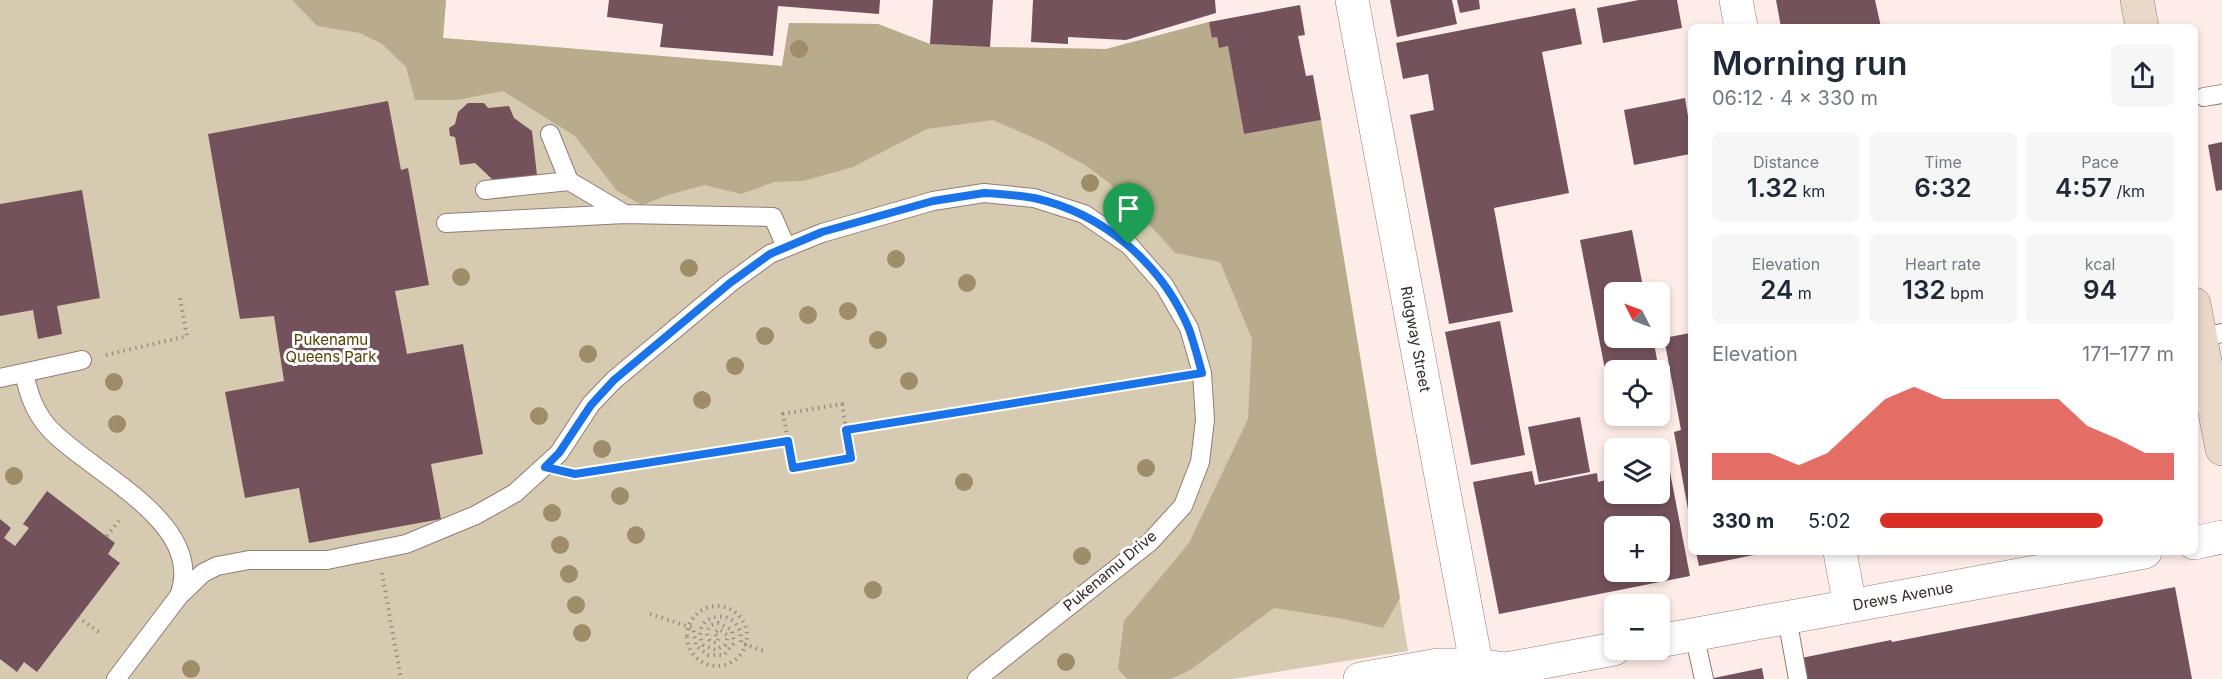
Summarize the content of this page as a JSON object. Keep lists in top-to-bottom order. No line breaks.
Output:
{"streets":{"street":["Ridgway Street","Drews Avenue"],"lane":["Pukenamu Drive"]},"parks":["Pukenamu Queens Park"],"north":"top left","page":{"heading":["Morning run","06:12 · 4 × 330 m"],"stats":[["Distance","1.32 km"],["Time","6:32"],["Pace","4:57 /km"],["Elevation","24 m"],["Heart rate","132 bpm"],["kcal","94"]],"map_buttons":["+","−"],"chart":["Elevation","171–177 m"],"list":[{"name":"330 m","note":"5:02"}]}}
